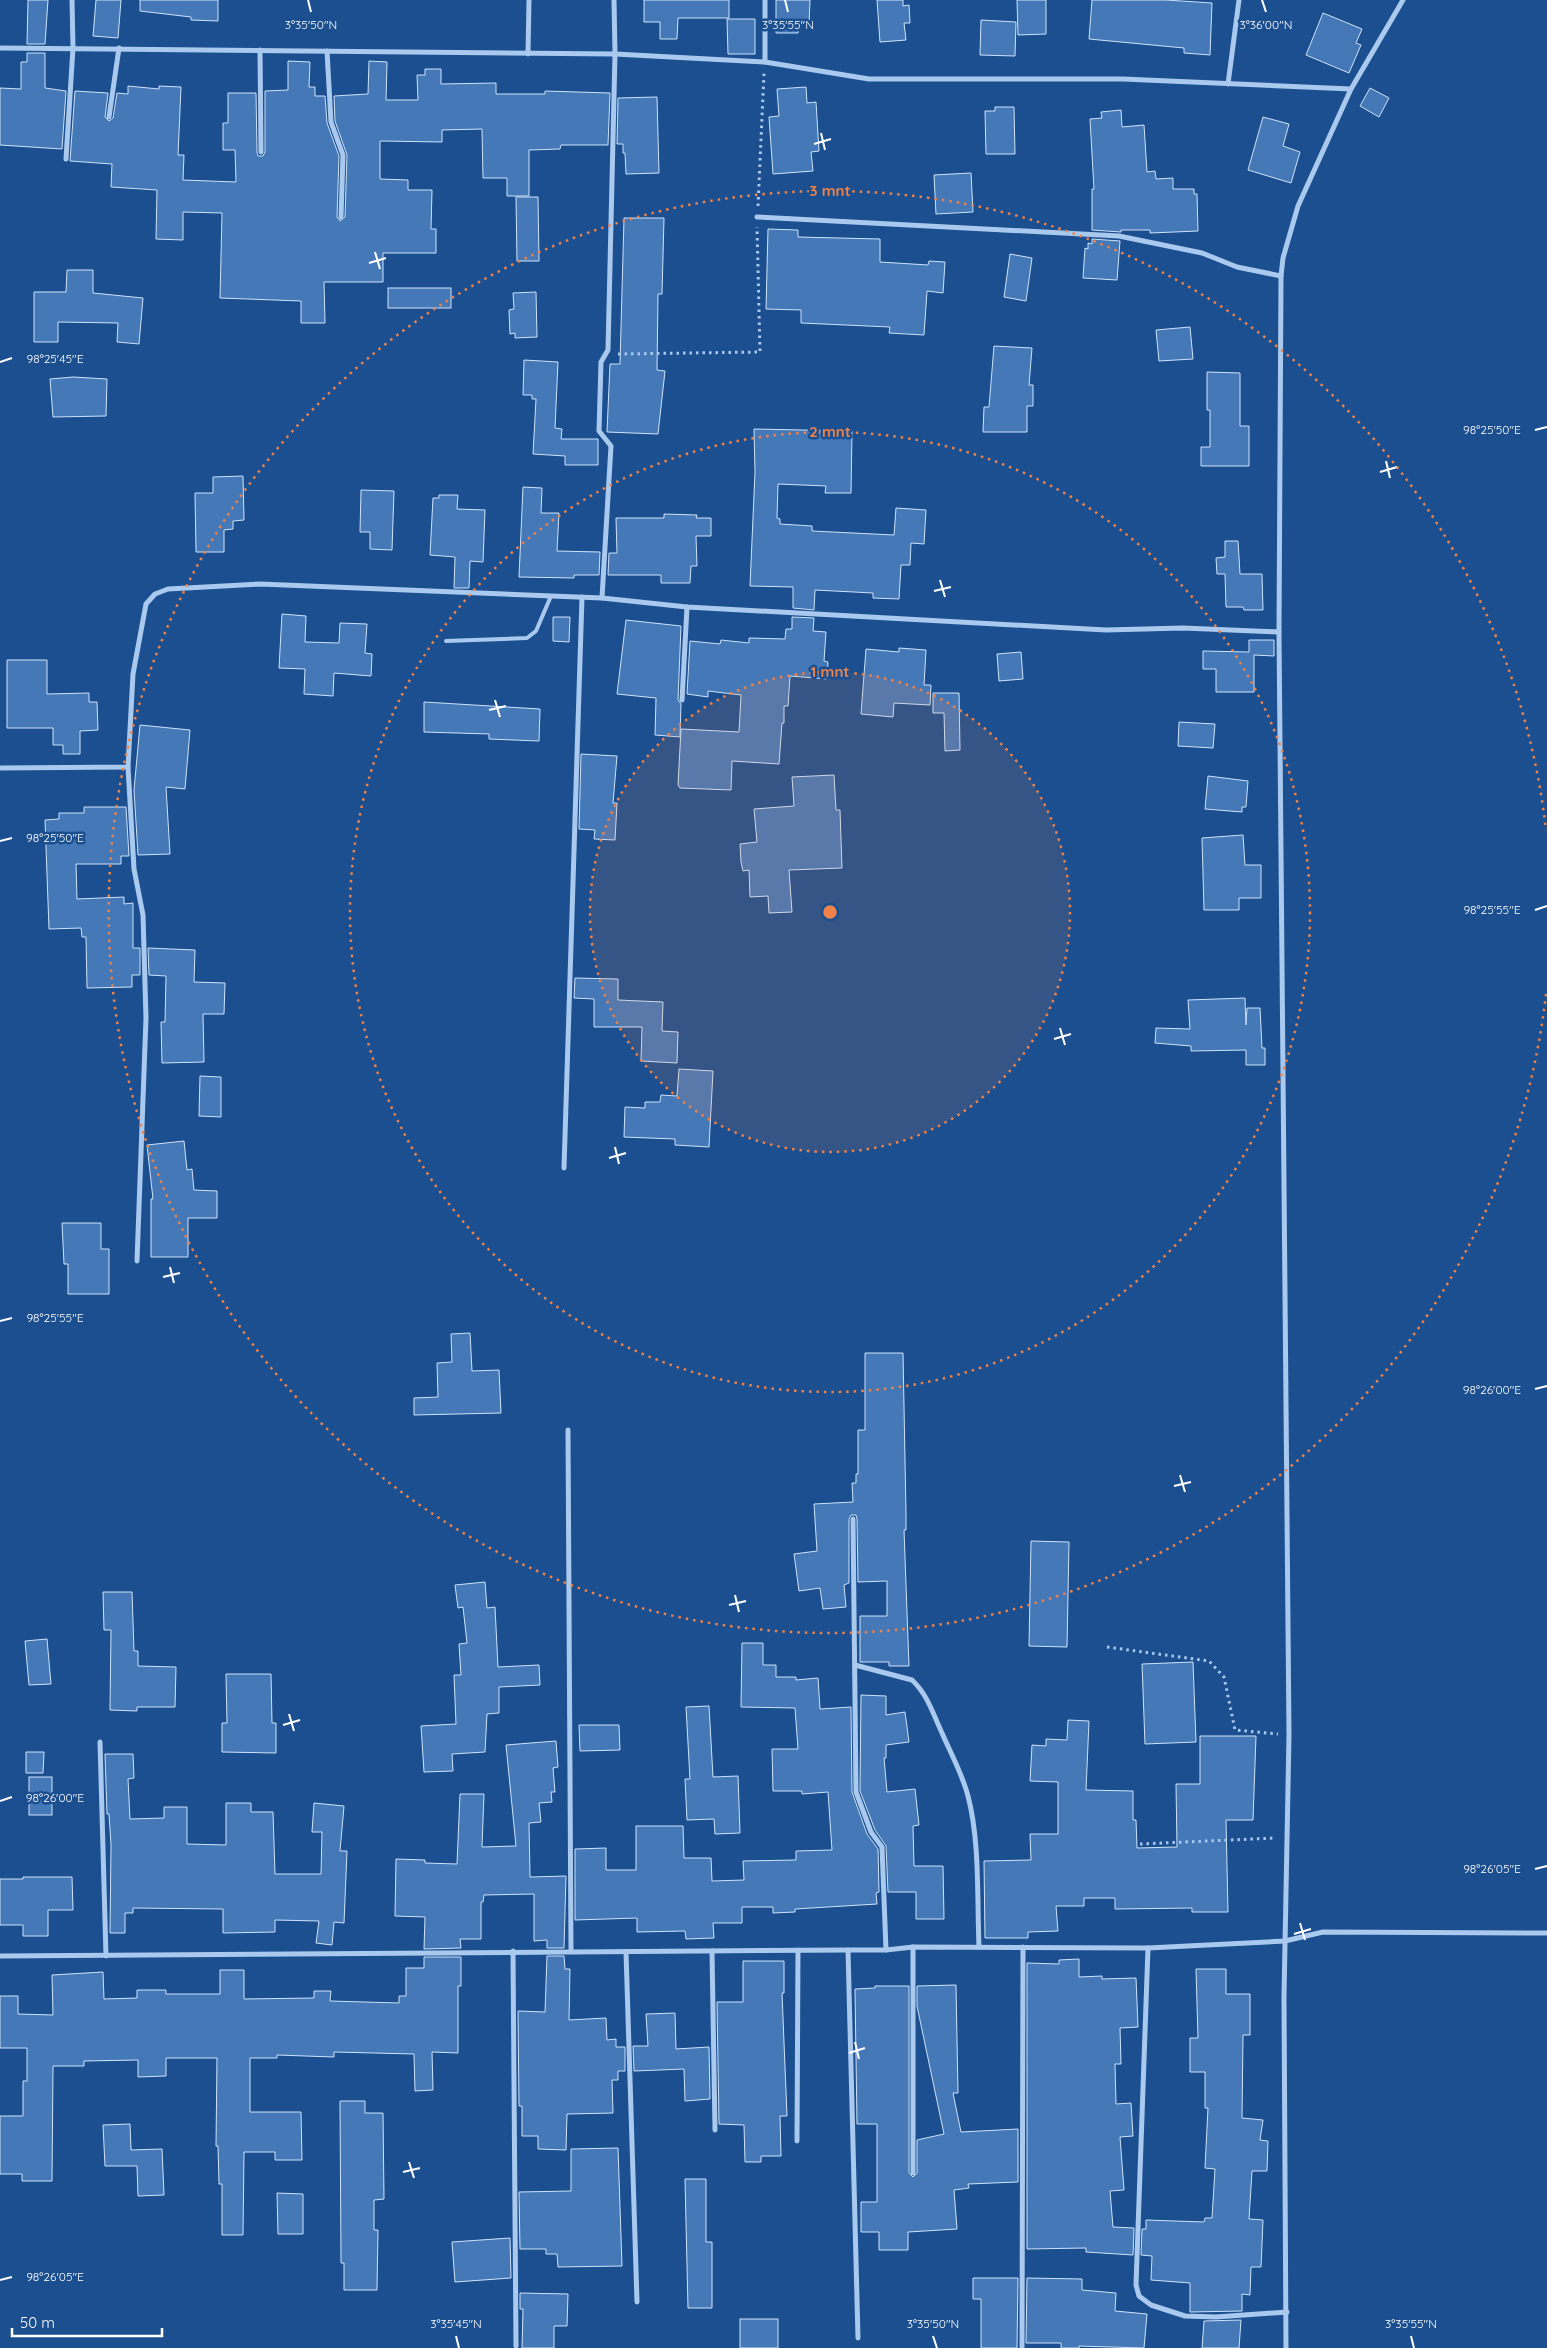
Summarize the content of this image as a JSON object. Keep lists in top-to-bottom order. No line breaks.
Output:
{"scale_bar":"50 m","coordinates":["3°35'50\"N","3°35'55\"N","3°36'00\"N","98°25'45\"E","98°25'50\"E","98°25'55\"E","98°26'00\"E","98°26'05\"E","3°35'45\"N"],"rings":["3 mnt","2 mnt","1 mnt"]}
